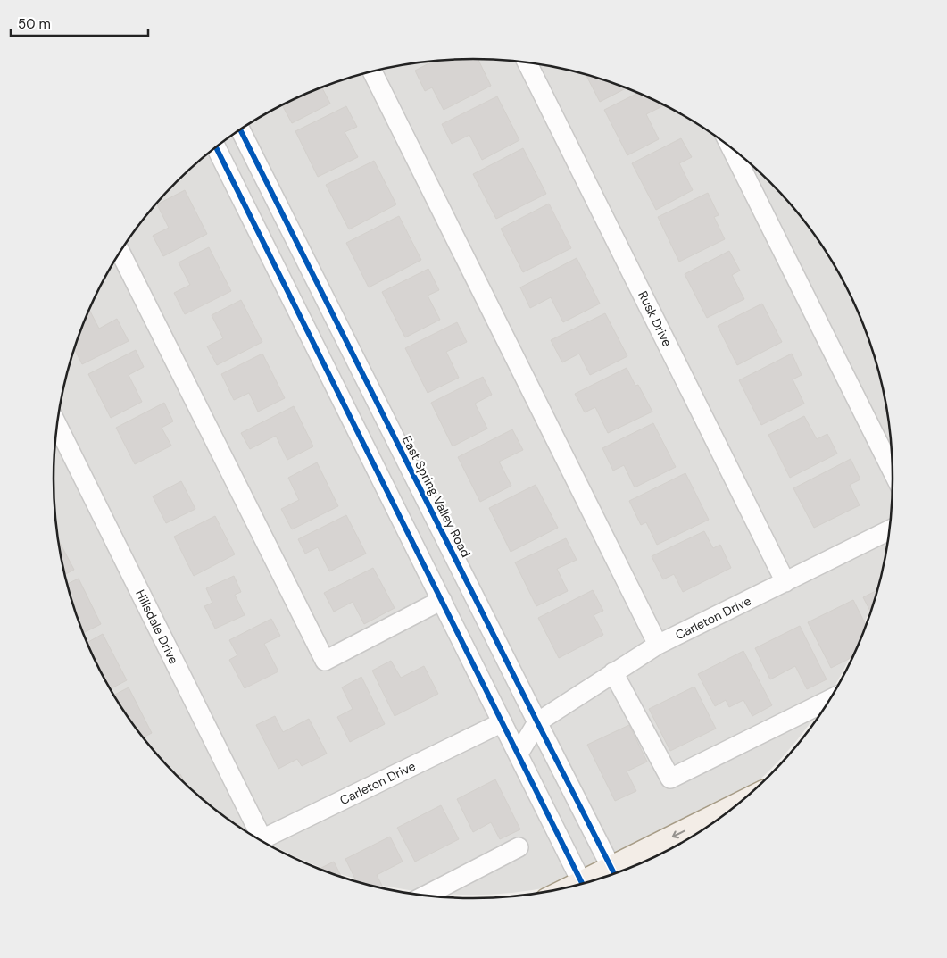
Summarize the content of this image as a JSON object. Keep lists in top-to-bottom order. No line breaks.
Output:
{"streets":{"street":["Rusk Drive","East Spring Valley Road","Carleton Drive","Hillsdale Drive"]},"crossings":[["Rusk Drive","Carleton Drive"],["East Spring Valley Road","Carleton Drive"]],"scale_bar":"50 m"}
